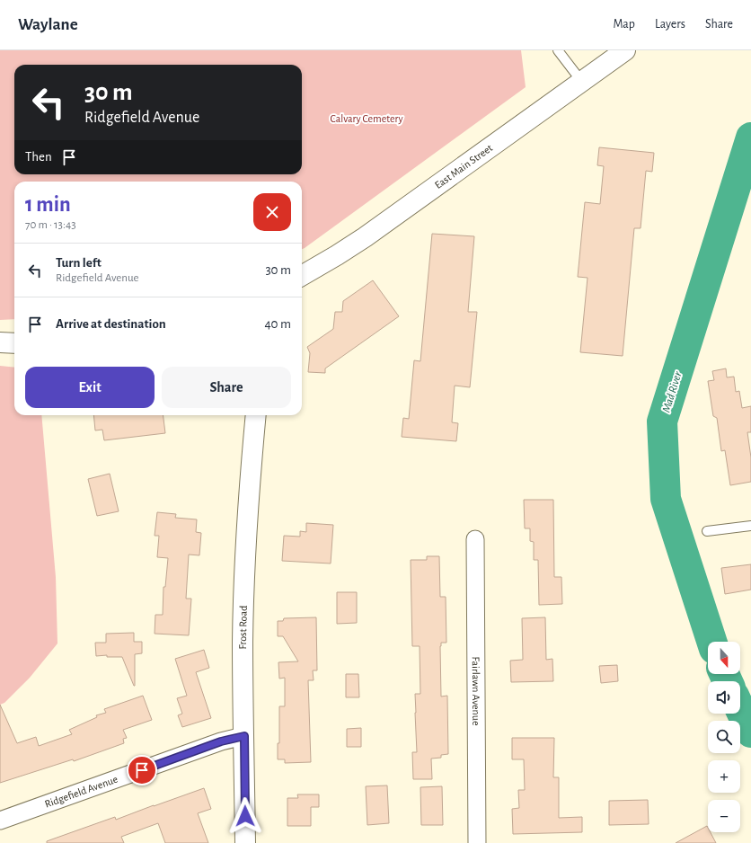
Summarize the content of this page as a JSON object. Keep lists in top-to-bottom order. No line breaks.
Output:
{"streets":{"main road":["East Main Street","Frost Road"],"street":["Fairlawn Avenue","Ridgefield Avenue"]},"crossings":[["Frost Road","Ridgefield Avenue"]],"water":["Mad River"],"parks":["Calvary Cemetery"],"north":"bottom","page":{"header":"Waylane","nav":["Map","Layers","Share"],"turn":["30 m","Ridgefield Avenue"],"then":"Then","heading":["1 min","70 m · 13:43"],"list":[{"name":"Turn left","note":"Ridgefield Avenue","value":"30 m"},{"name":"Arrive at destination","value":"40 m"}],"buttons":["Exit","Share"],"map_buttons":["+","−"]}}
